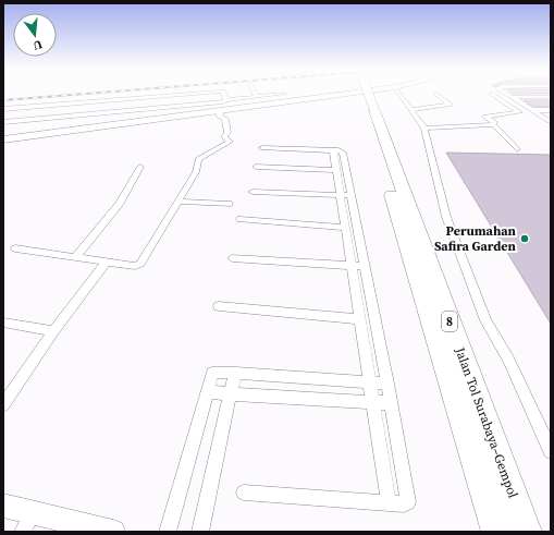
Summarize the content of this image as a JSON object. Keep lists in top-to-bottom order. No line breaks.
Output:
{"streets":{"highway":["8","Jalan Tol Surabaya–Gempol"]},"places":["Perumahan Safira Garden"],"north":"bottom"}
